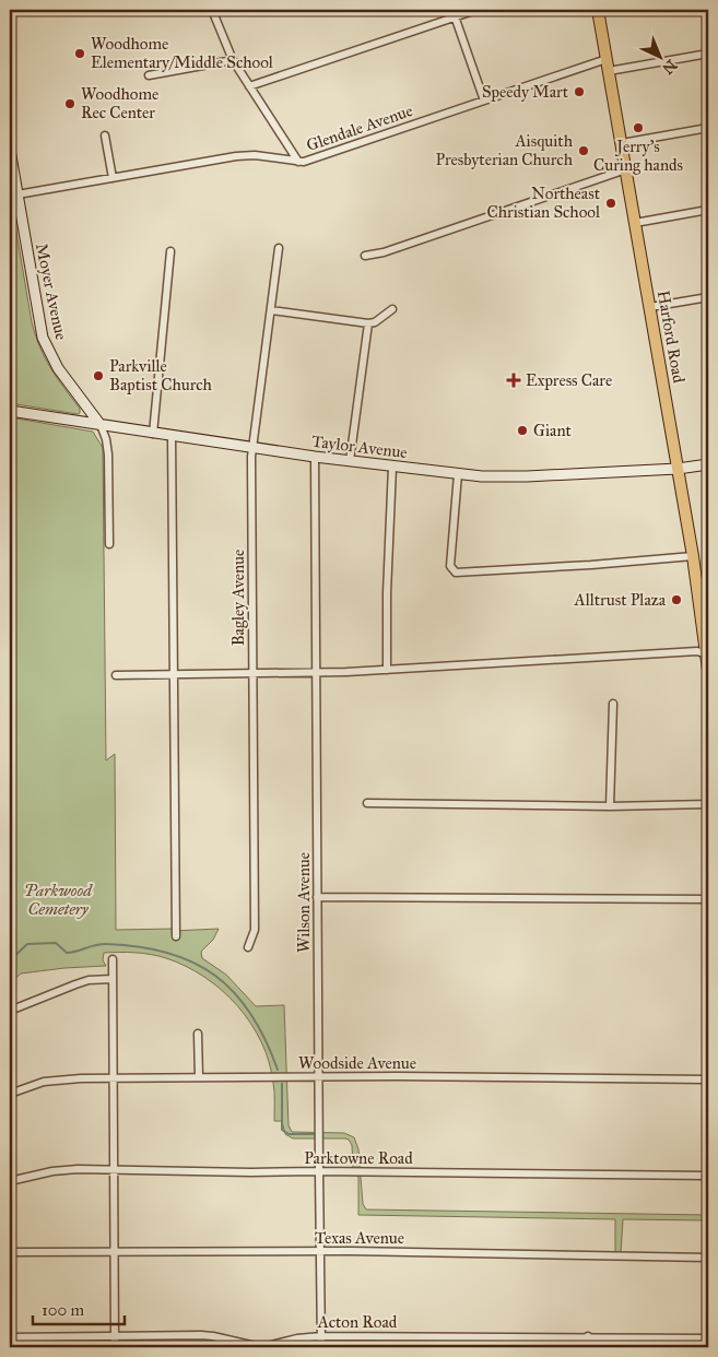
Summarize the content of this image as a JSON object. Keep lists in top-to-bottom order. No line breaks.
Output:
{"streets":{"main road":["Moyer Avenue","Harford Road","Taylor Avenue"],"street":["Glendale Avenue","Bagley Avenue","Wilson Avenue","Woodside Avenue","Parktowne Road","Texas Avenue","Acton Road"]},"crossings":[["Glendale Avenue","Moyer Avenue"],["Glendale Avenue","Harford Road"],["Moyer Avenue","Taylor Avenue"],["Harford Road","Taylor Avenue"],["Taylor Avenue","Bagley Avenue"],["Taylor Avenue","Wilson Avenue"],["Wilson Avenue","Woodside Avenue"],["Wilson Avenue","Parktowne Road"],["Wilson Avenue","Texas Avenue"],["Wilson Avenue","Acton Road"]],"parks":["Parkwood Cemetery"],"places":{"other":["Woodhome Elementary/Middle School","Speedy Mart","Woodhome Rec Center","Jerry's Curing hands","Aisquith Presbyterian Church","Northeast Christian School","Parkville Baptist Church","Giant","Alltrust Plaza"],"health":["Express Care"]},"scale_bar":"100 m","north":"bottom right"}
